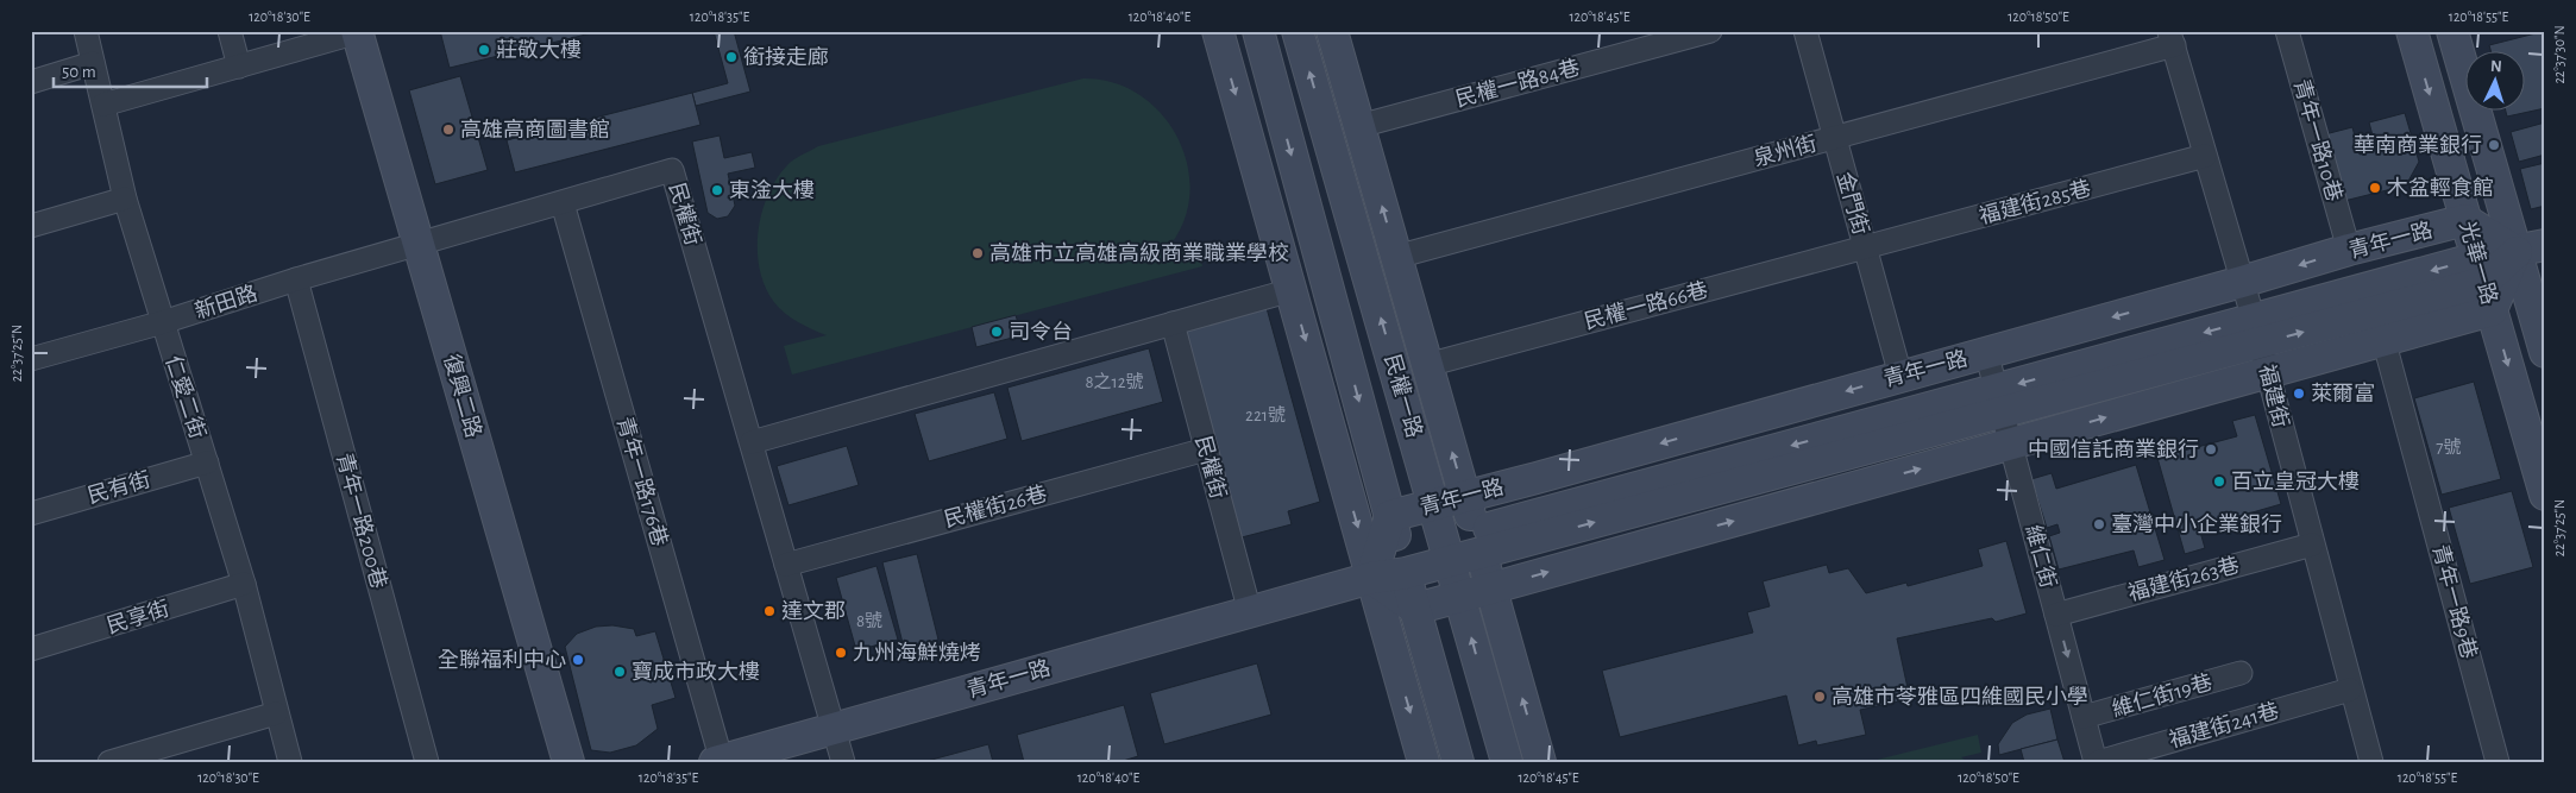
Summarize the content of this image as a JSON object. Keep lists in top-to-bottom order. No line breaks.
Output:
{"streets":{"street":["民權一路84巷","青年一路10巷","泉州街","福建街285巷","金門街","民權街","青年一路","光華一路","新田路","民權一路66巷","復興二路","民權一路","福建街","仁愛二街","青年一路176巷","民有街","民權街26巷","青年一路200巷","維仁街","福建街263巷","青年一路9巷","民享街","維仁街19巷","福建街241巷"]},"crossings":[["民權一路84巷","民權一路"],["青年一路10巷","青年一路"],["泉州街","金門街"],["泉州街","民權一路"],["泉州街","福建街"],["福建街285巷","金門街"],["福建街285巷","民權一路66巷"],["福建街285巷","福建街"],["金門街","青年一路"],["金門街","民權一路66巷"],["民權街","青年一路"],["民權街","新田路"],["民權街","復興二路"],["民權街","青年一路176巷"],["民權街","民權街26巷"],["青年一路","光華一路"],["青年一路","民權一路"],["青年一路","福建街"],["青年一路","青年一路176巷"],["青年一路","維仁街"],["青年一路","青年一路9巷"],["新田路","復興二路"],["新田路","仁愛二街"],["新田路","青年一路200巷"],["民權一路66巷","民權一路"],["福建街","福建街263巷"],["福建街","福建街241巷"],["仁愛二街","民有街"],["仁愛二街","民享街"],["維仁街","福建街263巷"],["維仁街","維仁街19巷"],["維仁街","福建街241巷"]],"places":["莊敬大樓","銜接走廊","高雄高商圖書館","華南商業銀行","木盆輕食館","東淦大樓","高雄市立高雄高級商業職業學校","司令台","萊爾富","中國信託商業銀行","百立皇冠大樓","臺灣中小企業銀行","達文郡","九州海鮮燒烤","全聯福利中心","寶成市政大樓","高雄市苓雅區四維國民小學"],"house_numbers":["8之12號","221號","7號","8號"],"scale_bar":"50 m","north":"top","coordinates":["120°18'30\"E","120°18'35\"E","120°18'40\"E","120°18'45\"E","120°18'50\"E","120°18'55\"E","22°37'30\"N","22°37'25\"N"]}
